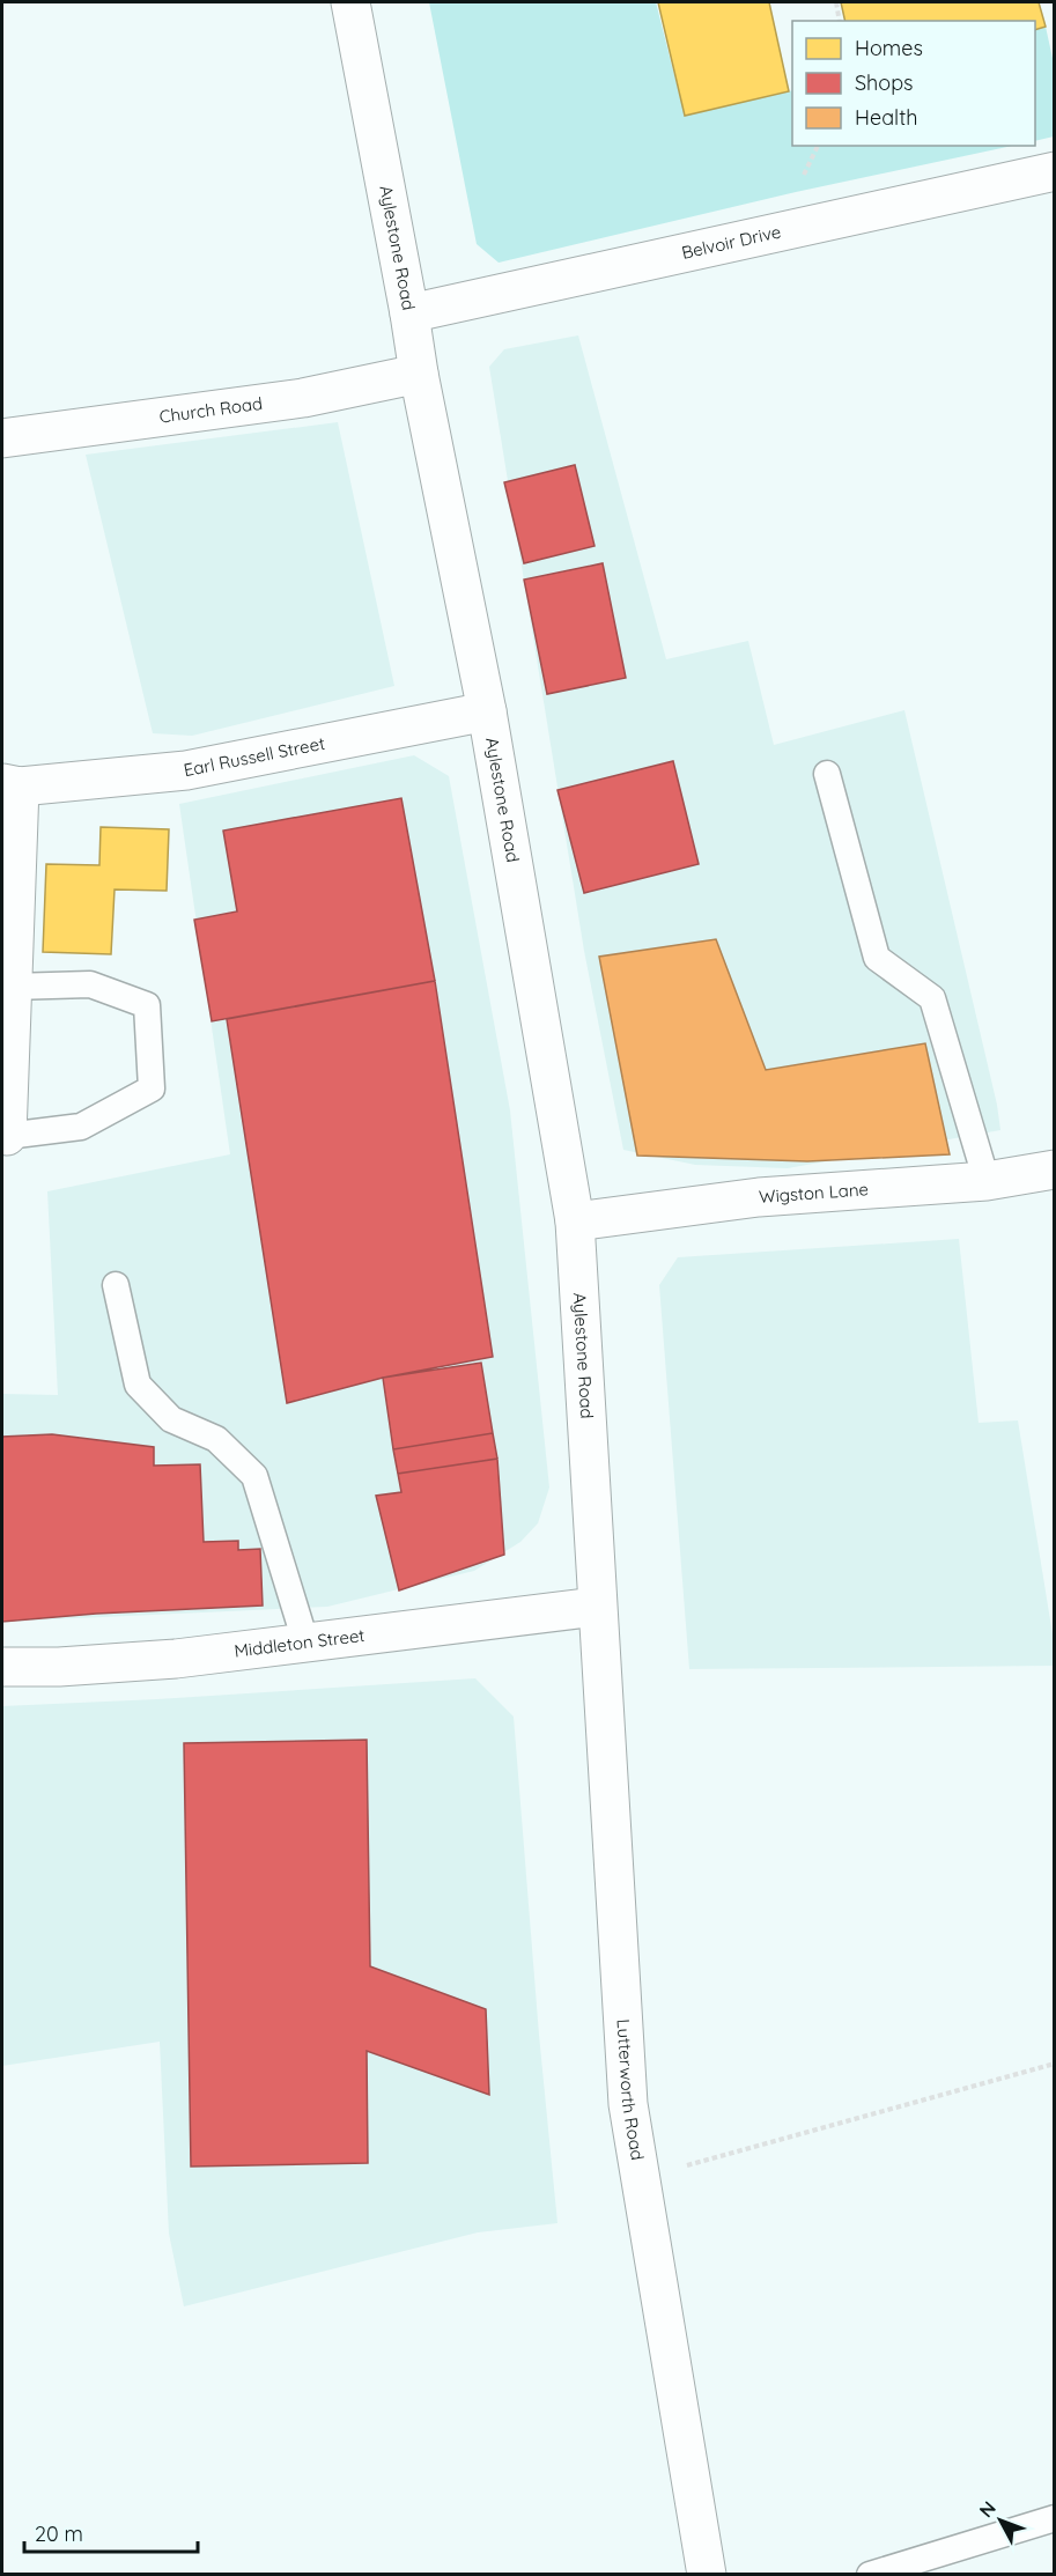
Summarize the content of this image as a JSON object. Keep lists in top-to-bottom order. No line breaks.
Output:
{"streets":{"street":["Belvoir Drive","Aylestone Road","Church Road","Earl Russell Street","Wigston Lane","Middleton Street","Lutterworth Road"]},"crossings":[["Belvoir Drive","Aylestone Road"],["Aylestone Road","Church Road"],["Aylestone Road","Earl Russell Street"],["Aylestone Road","Wigston Lane"],["Aylestone Road","Middleton Street"],["Aylestone Road","Lutterworth Road"],["Middleton Street","Lutterworth Road"]],"legend":["Homes","Shops","Health"],"scale_bar":"20 m","north":"top left"}
